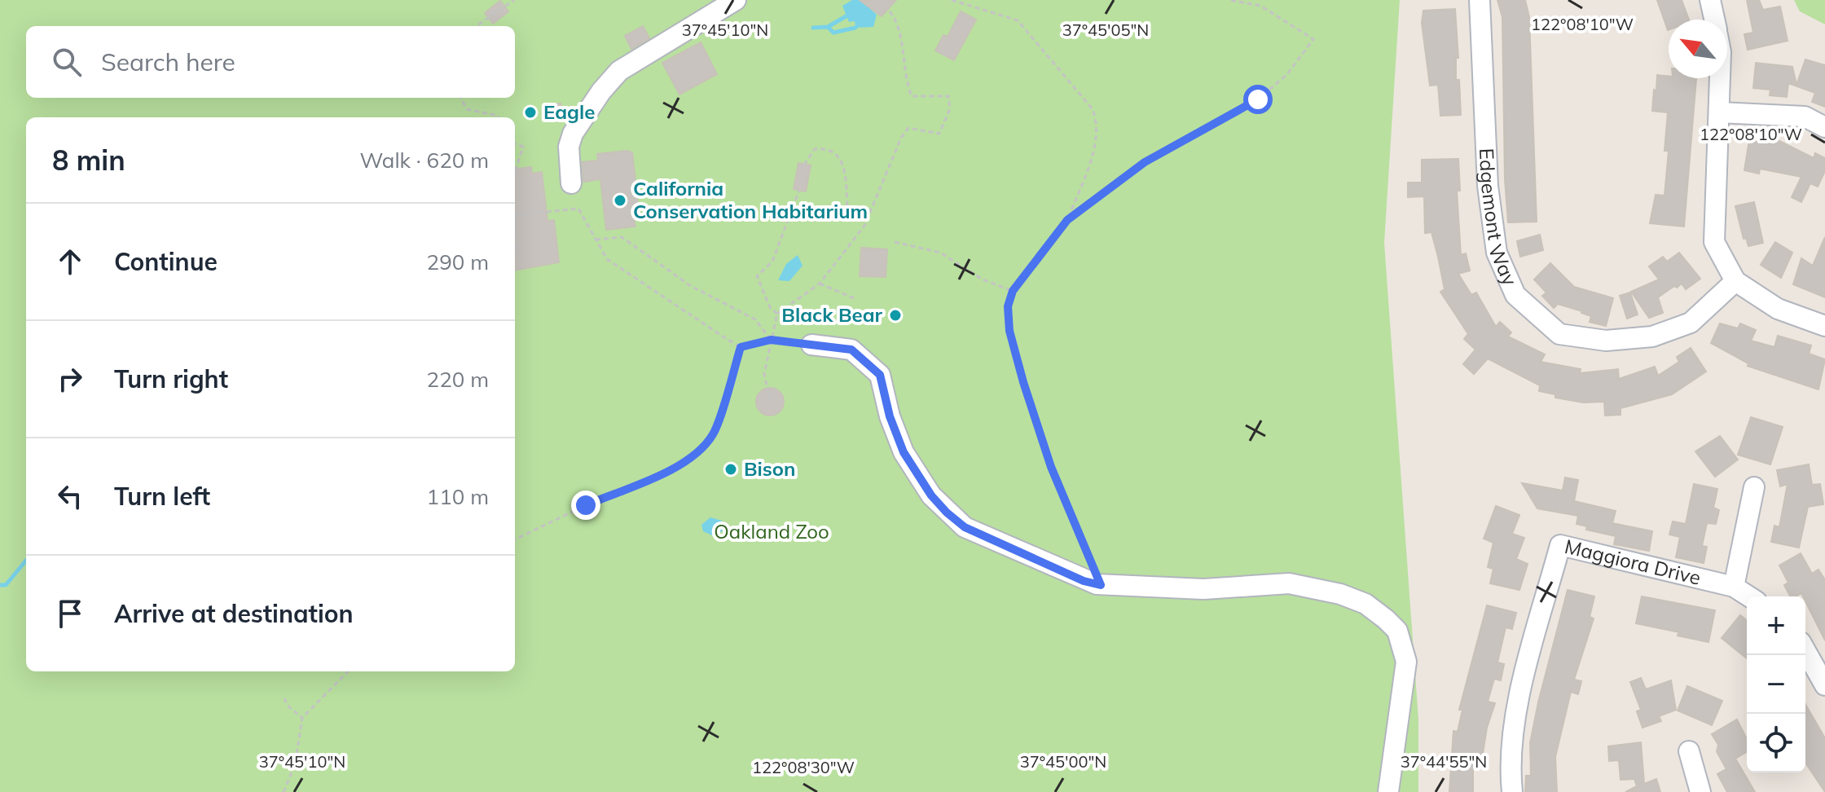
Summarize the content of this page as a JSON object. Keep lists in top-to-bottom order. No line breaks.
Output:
{"streets":{"street":["Edgemont Way","Maggiora Drive"]},"parks":["Oakland Zoo"],"places":["Eagle","California Conservation Habitarium","Black Bear","Bison"],"north":"top left","page":{"search":"Search here","heading":["8 min","Walk · 620 m"],"list":[["Continue","290 m"],["Turn right","220 m"],["Turn left","110 m"],"Arrive at destination"],"map_buttons":["+","−"]},"coordinates":["122°08'10\"W","37°45'10\"N","37°45'05\"N","37°45'00\"N","37°44'55\"N","122°08'30\"W"]}
